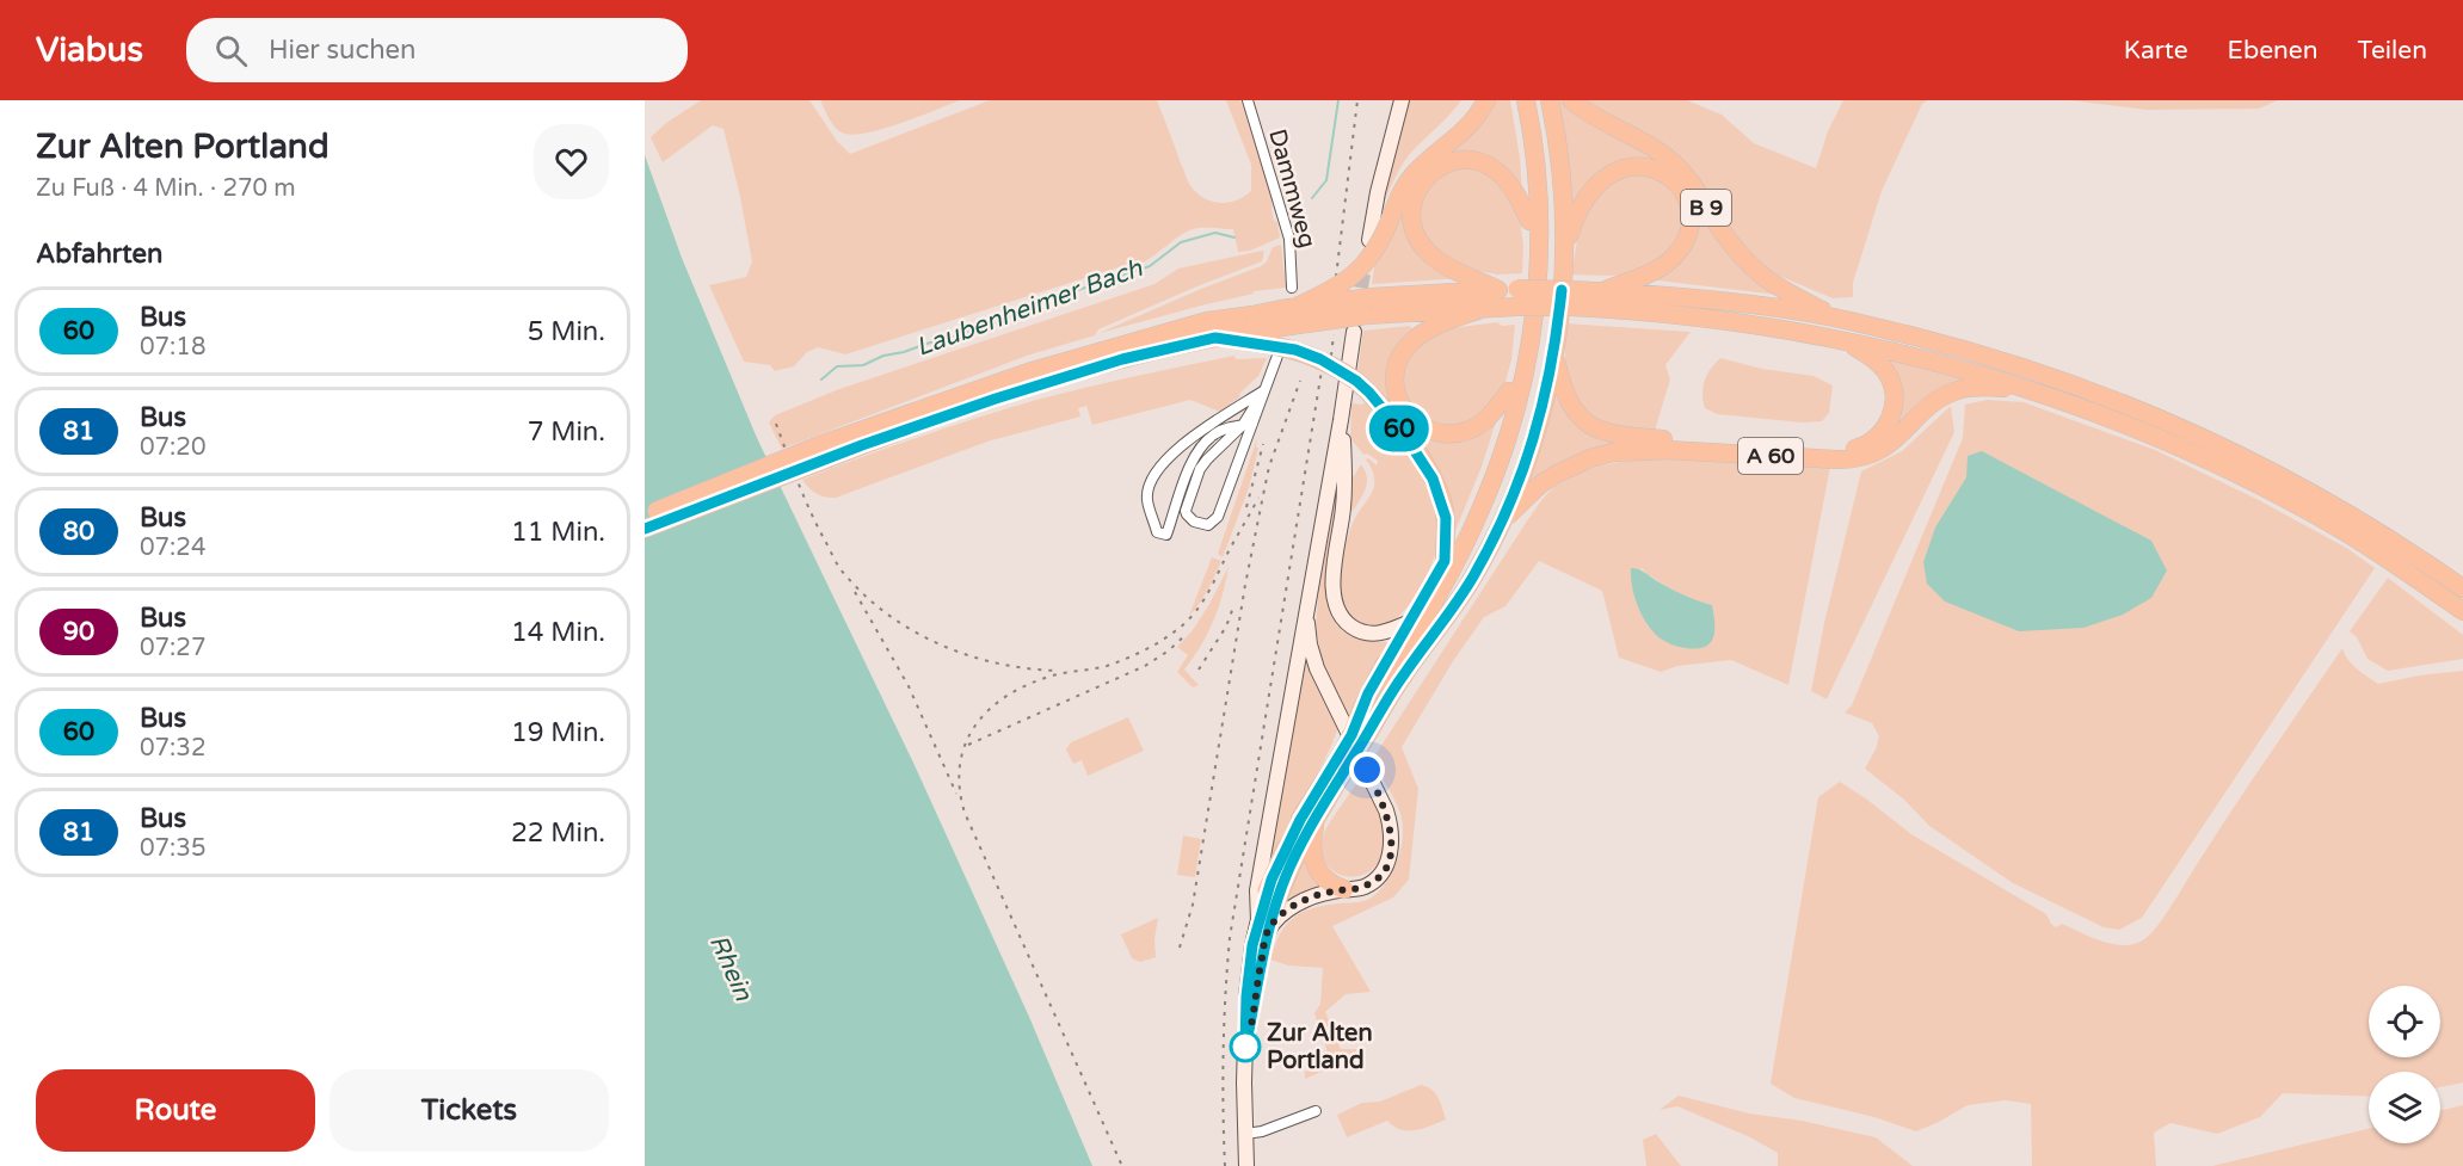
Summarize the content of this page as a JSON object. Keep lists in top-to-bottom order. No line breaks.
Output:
{"streets":{"highway":["B 9","A 60"],"street":["Dammweg"]},"crossings":[["B 9","A 60"]],"water":["Laubenheimer Bach","Rhein"],"places":["Zur Alten Portland"],"lines":["bus line 60"],"page":{"header":"Viabus","search":"Hier suchen","nav":["Karte","Ebenen","Teilen"],"heading":[["Zur Alten Portland","Zu Fuß · 4 Min. · 270 m"],"Abfahrten"],"on_map":"60","list":[{"mark":"60","name":"Bus","note":"07:18","value":"5 Min."},{"mark":"81","name":"Bus","note":"07:20","value":"7 Min."},{"mark":"80","name":"Bus","note":"07:24","value":"11 Min."},{"mark":"90","name":"Bus","note":"07:27","value":"14 Min."},{"mark":"60","name":"Bus","note":"07:32","value":"19 Min."},{"mark":"81","name":"Bus","note":"07:35","value":"22 Min."}],"buttons":["Route","Tickets"]}}
